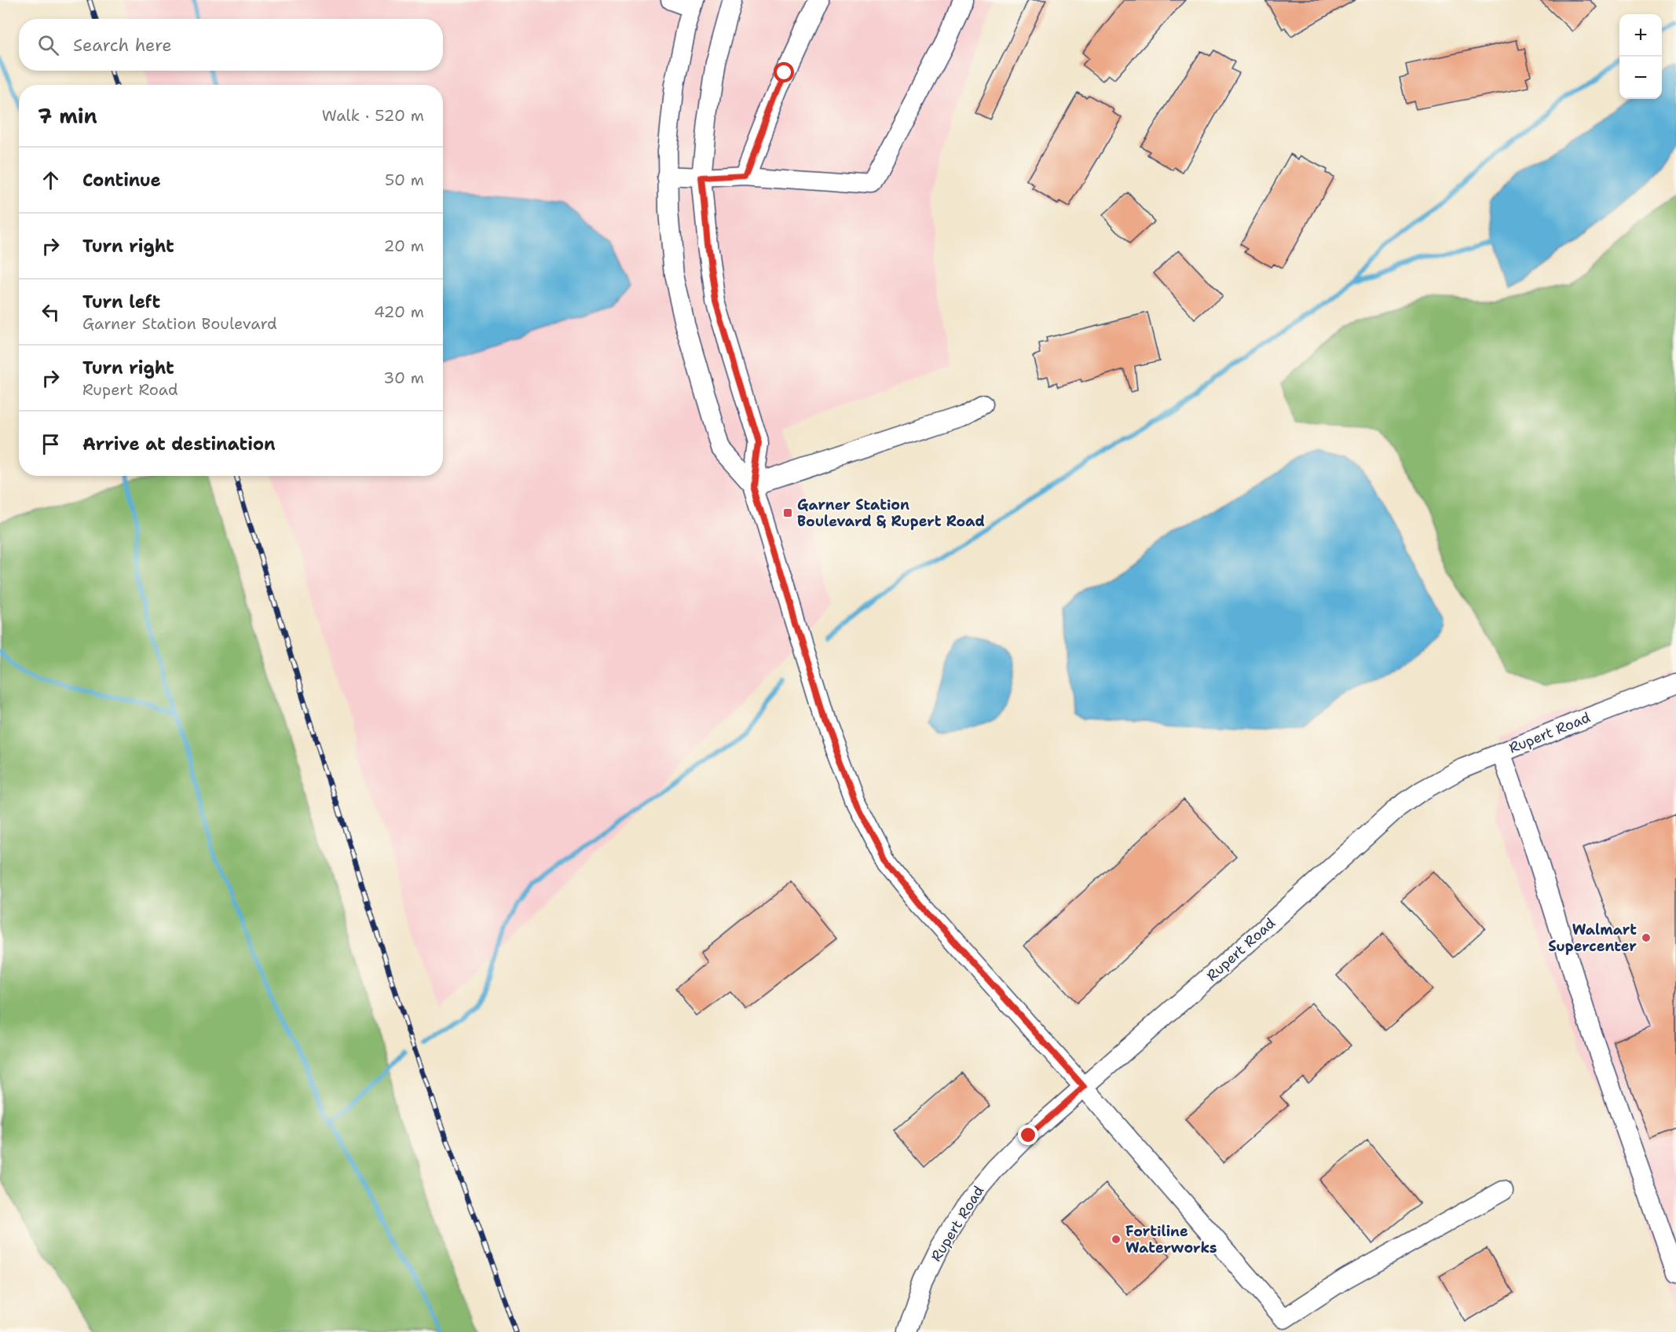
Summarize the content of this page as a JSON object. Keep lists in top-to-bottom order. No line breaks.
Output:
{"streets":{"street":["Rupert Road"]},"places":{"transit":["Garner Station Boulevard & Rupert Road"],"other":["Walmart Supercenter","Fortiline Waterworks"]},"page":{"map_buttons":["+","−"],"search":"Search here","heading":["7 min","Walk · 520 m"],"list":[["Continue","50 m"],["Turn right","20 m"],["Turn left","Garner Station Boulevard","420 m"],["Turn right","Rupert Road","30 m"],"Arrive at destination"]}}
